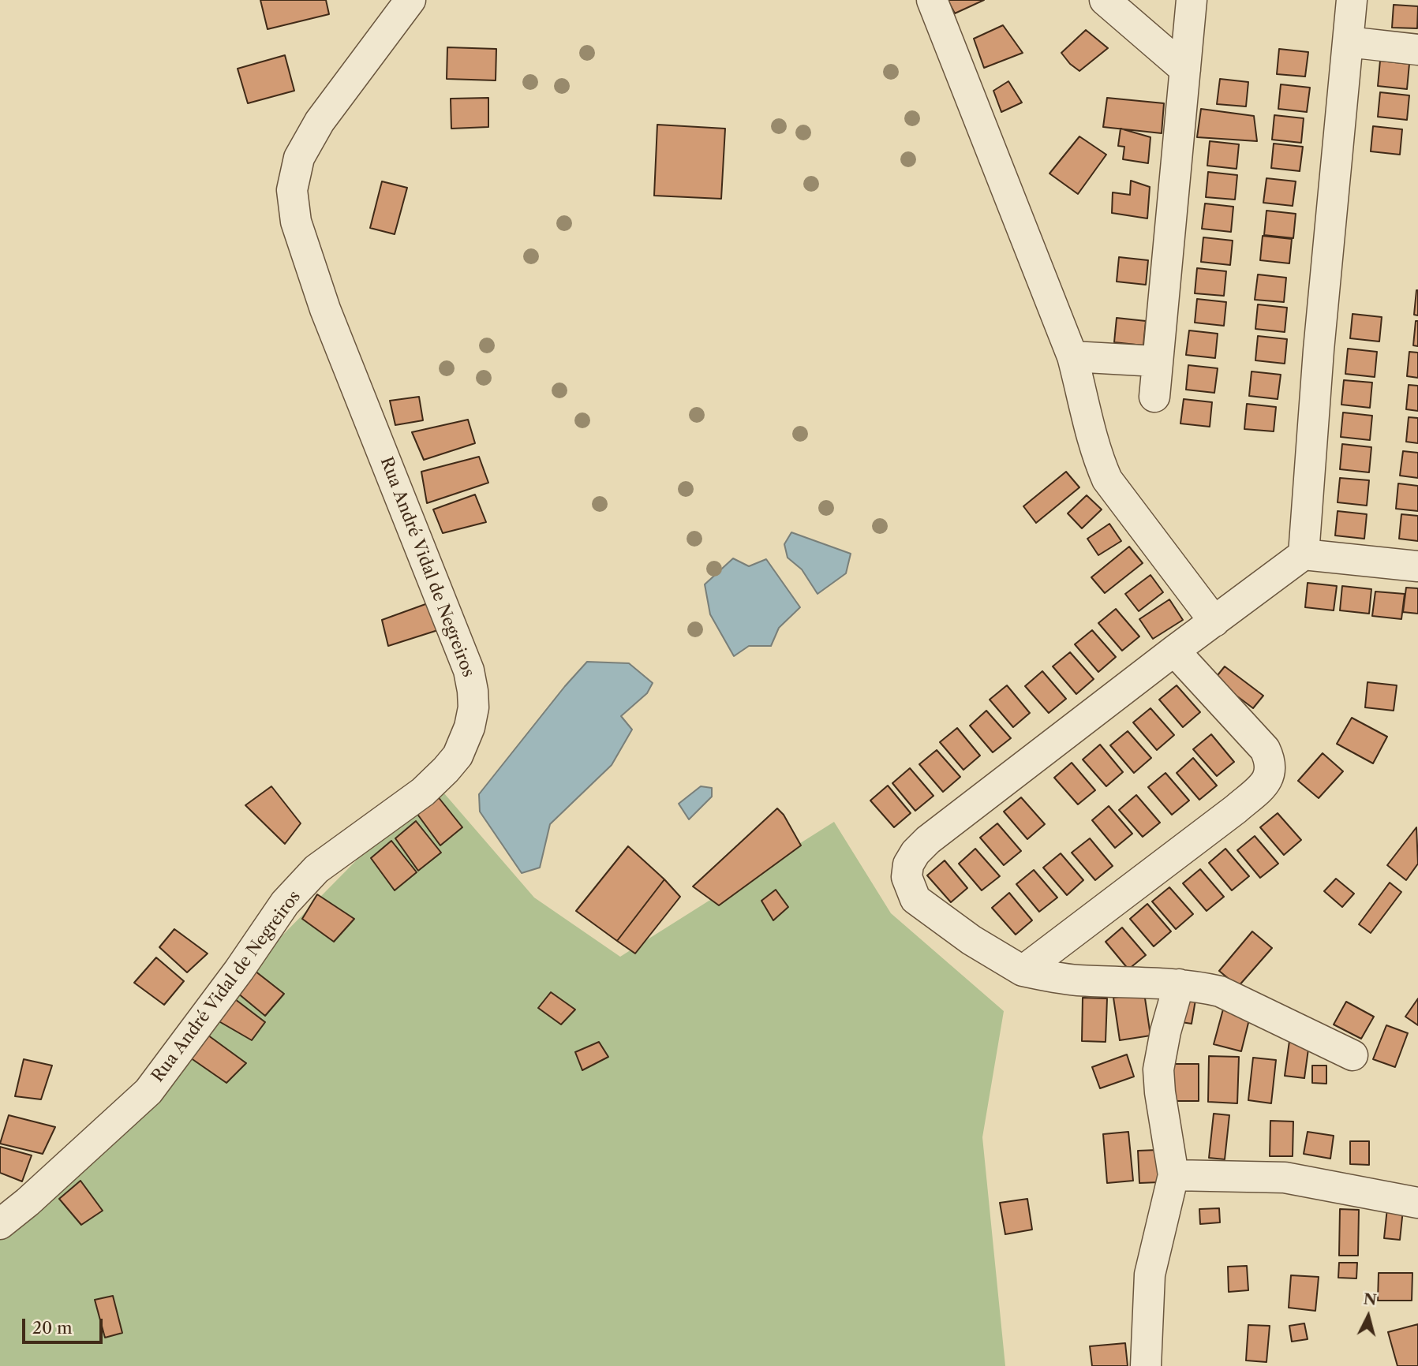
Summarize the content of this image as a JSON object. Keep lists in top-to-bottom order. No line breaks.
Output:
{"streets":{"street":["Rua André Vidal de Negreiros"]},"scale_bar":"20 m","north":"top"}
